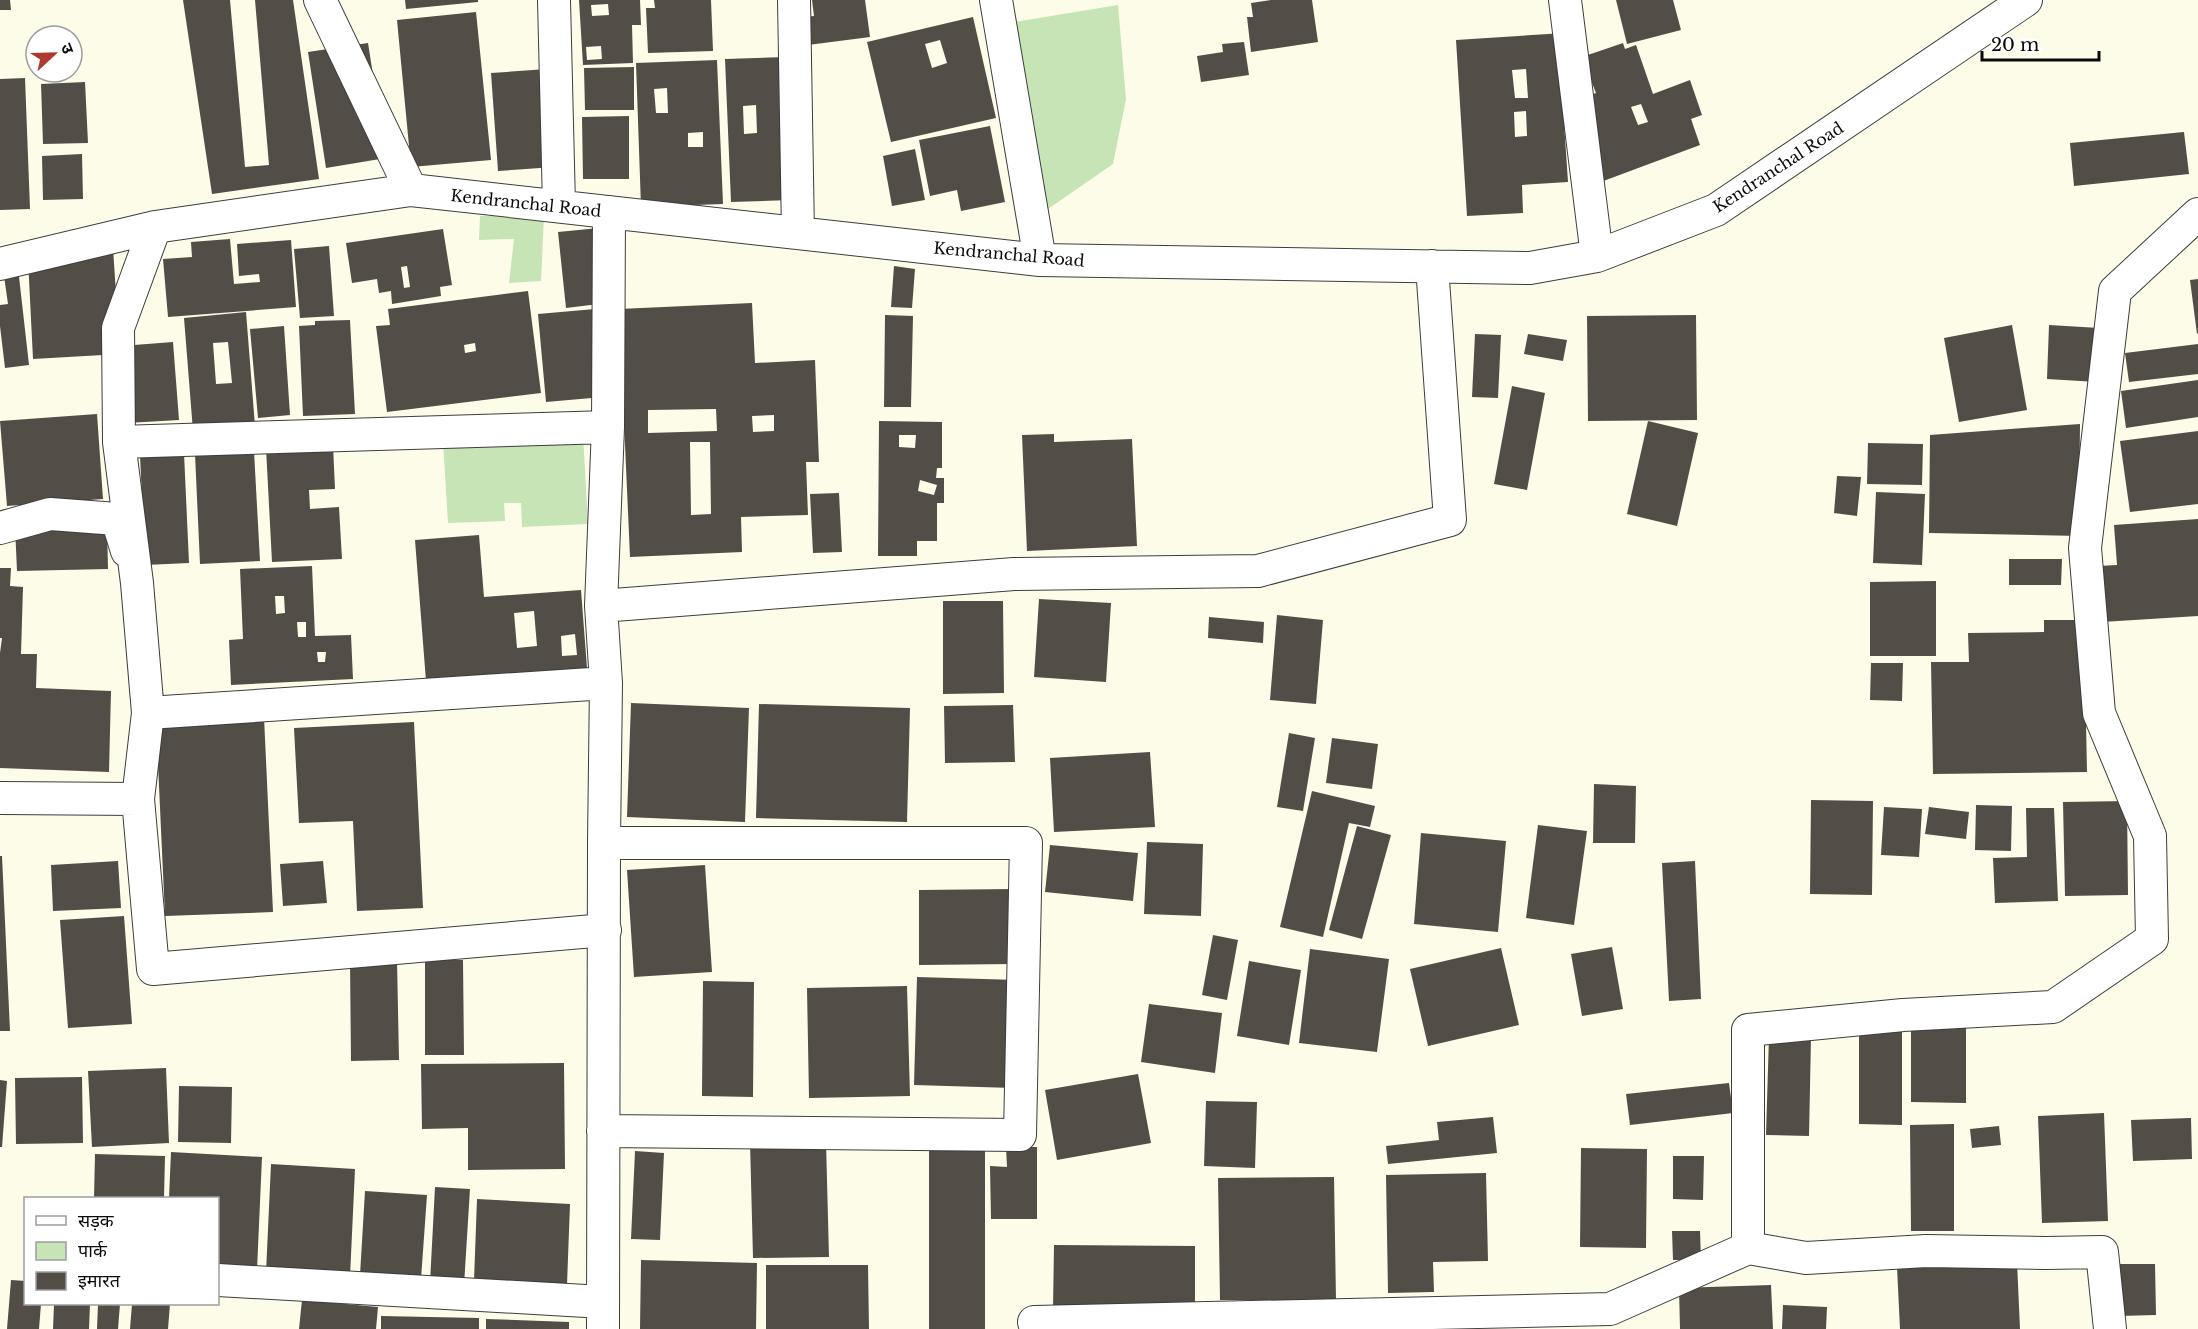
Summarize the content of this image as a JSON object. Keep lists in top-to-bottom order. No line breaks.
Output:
{"streets":{"street":["Kendranchal Road"]},"legend":["सड़क","पार्क","इमारत"],"scale_bar":"20 m","north":"right"}
